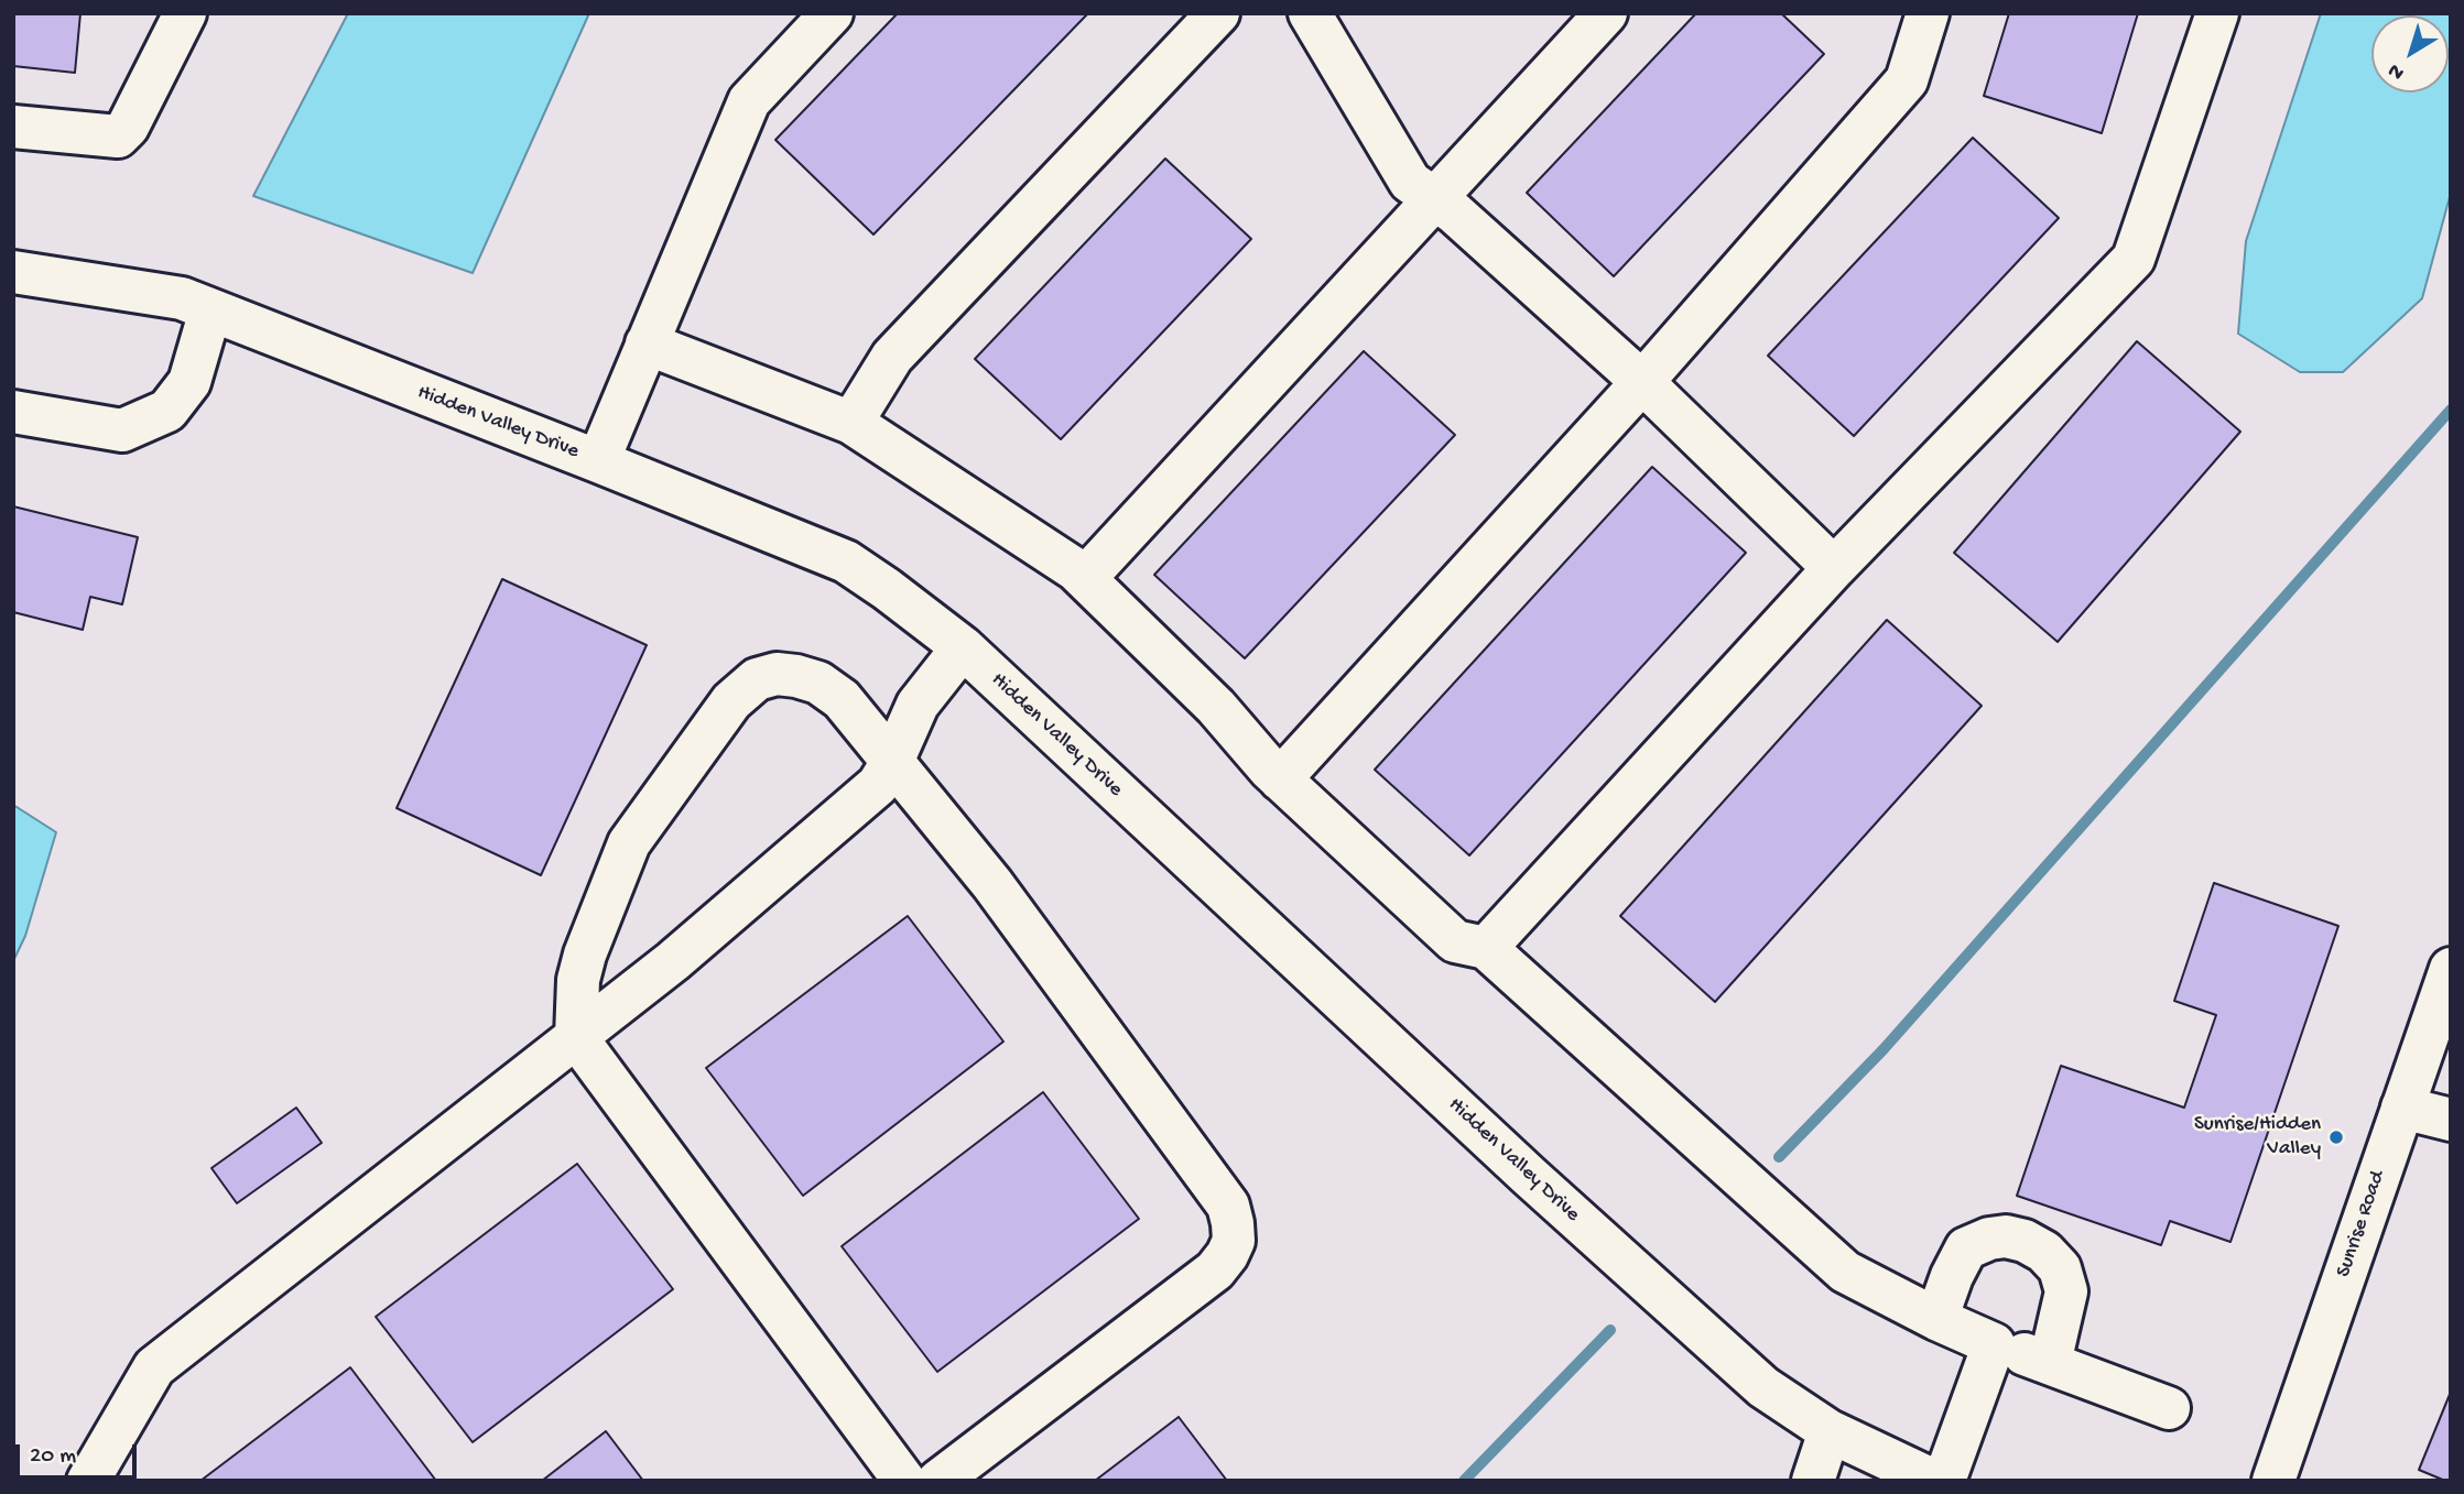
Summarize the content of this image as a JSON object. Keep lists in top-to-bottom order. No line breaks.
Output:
{"streets":{"street":["Hidden Valley Drive","Sunrise Road"]},"places":["Sunrise/Hidden Valley"],"scale_bar":"20 m","north":"bottom left"}
